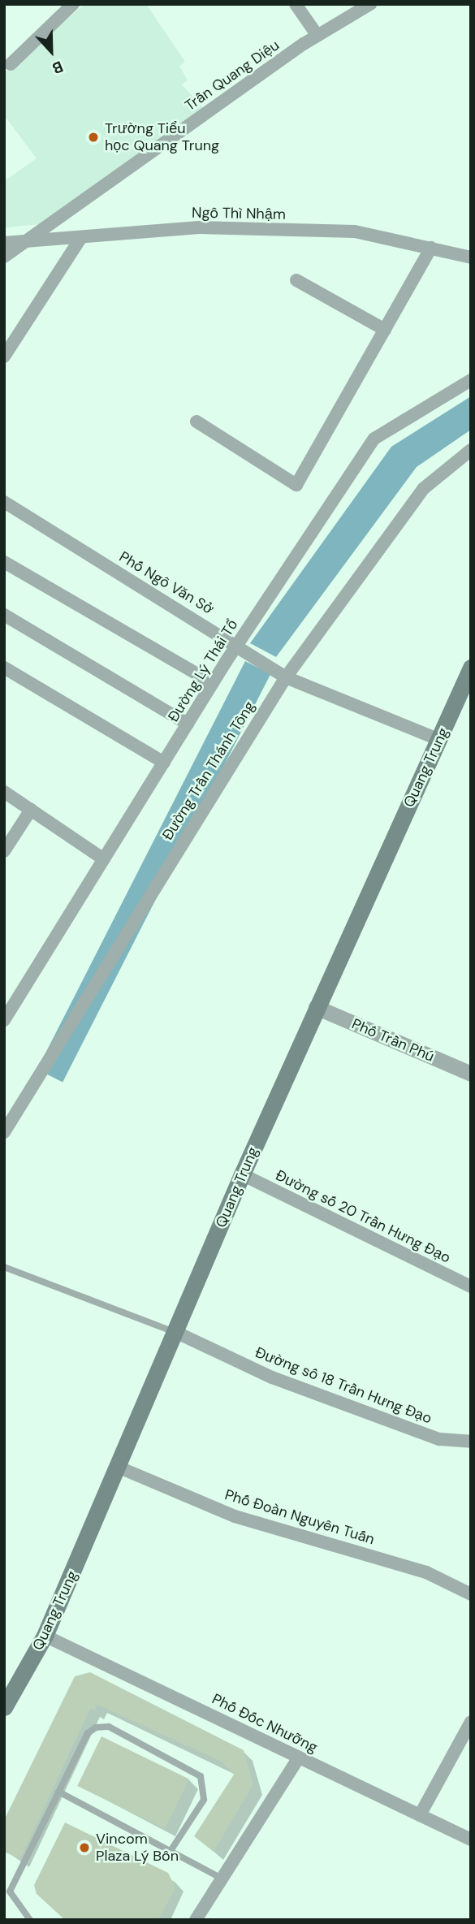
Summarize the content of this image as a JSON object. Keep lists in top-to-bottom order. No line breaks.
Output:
{"streets":{"main road":["Quang Trung"],"street":["Trần Quang Diệu","Ngô Thì Nhậm","Phố Ngô Văn Sở","Đường Lý Thái Tổ","Đường Trần Thánh Tông","Phố Trần Phú","Đường số 20 Trần Hưng Đạo","Đường số 18 Trần Hưng Đạo","Phố Đoàn Nguyên Tuấn","Phố Đốc Nhưỡng"]},"crossings":[["Trần Quang Diệu","Ngô Thì Nhậm"],["Phố Ngô Văn Sở","Đường Lý Thái Tổ"],["Phố Ngô Văn Sở","Quang Trung"],["Phố Ngô Văn Sở","Đường Trần Thánh Tông"],["Quang Trung","Phố Trần Phú"],["Quang Trung","Đường số 20 Trần Hưng Đạo"],["Quang Trung","Đường số 18 Trần Hưng Đạo"],["Quang Trung","Phố Đoàn Nguyên Tuấn"],["Quang Trung","Phố Đốc Nhưỡng"]],"places":["Trường Tiểu học Quang Trung","Vincom Plaza Lý Bôn"],"north":"bottom"}
